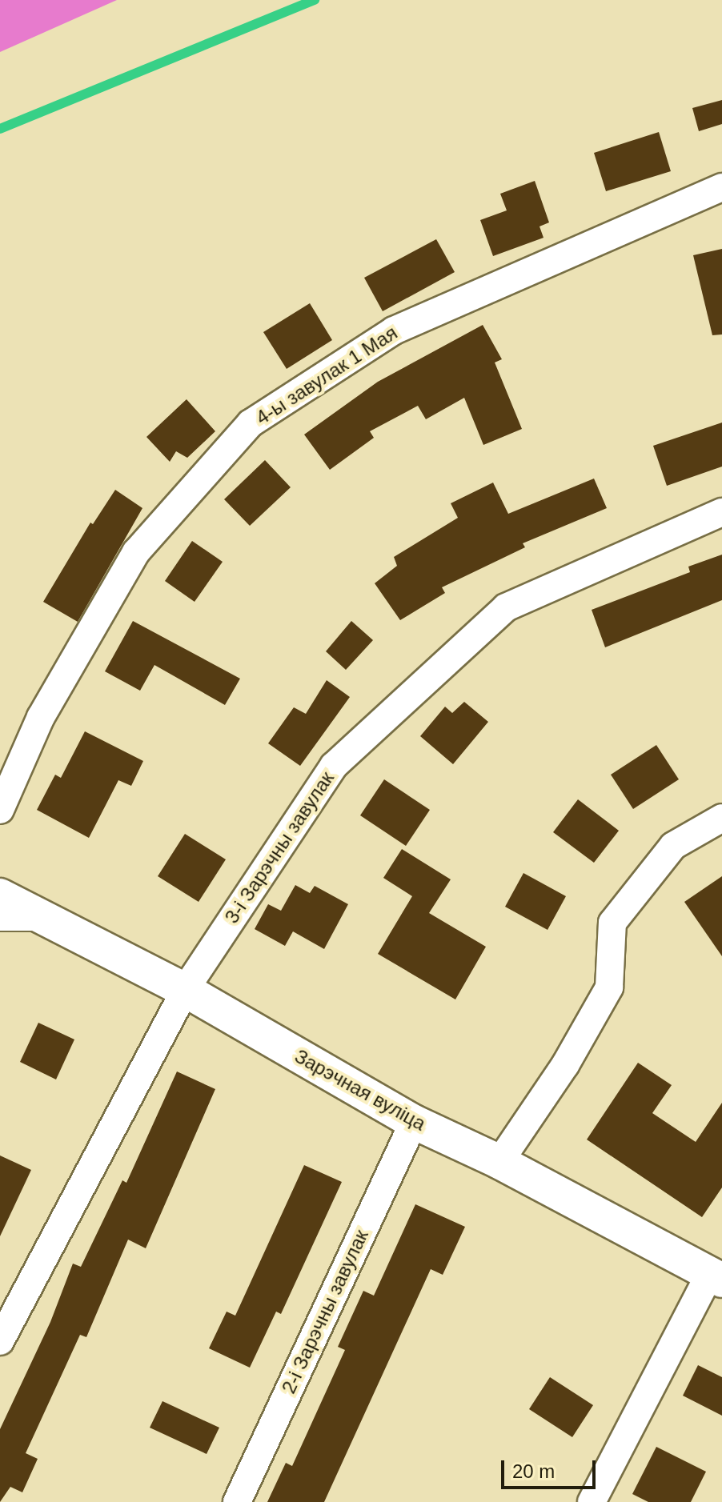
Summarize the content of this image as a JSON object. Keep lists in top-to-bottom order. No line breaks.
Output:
{"streets":{"street":["4-ы завулак 1 Мая","3-і Зарэчны завулак","Зарэчная вуліца","2-і Зарэчны завулак"]},"crossings":[["3-і Зарэчны завулак","Зарэчная вуліца"],["Зарэчная вуліца","2-і Зарэчны завулак"]],"scale_bar":"20 m"}
